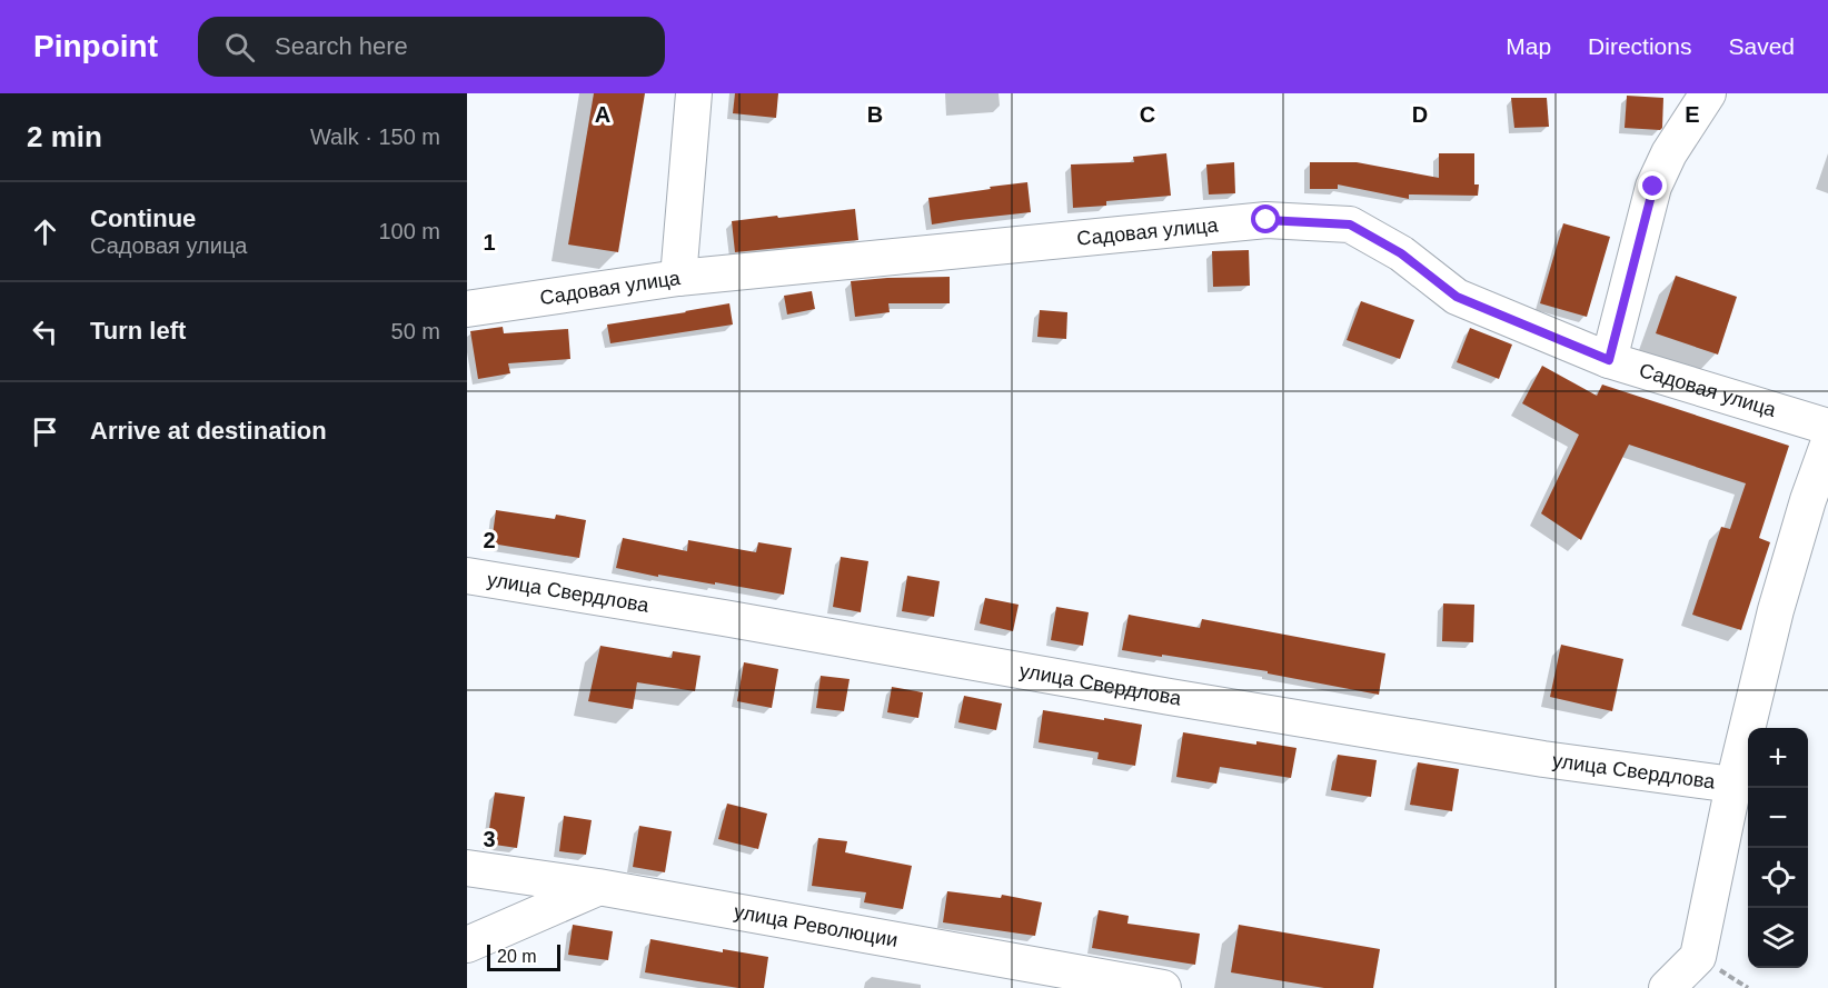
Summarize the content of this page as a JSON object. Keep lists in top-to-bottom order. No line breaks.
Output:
{"streets":{"street":["Садовая улица","улица Свердлова","улица Революции"]},"scale_bar":"20 m","page":{"header":"Pinpoint","search":"Search here","nav":["Map","Directions","Saved"],"heading":["2 min","Walk · 150 m"],"list":[["Continue","Садовая улица","100 m"],["Turn left","50 m"],"Arrive at destination"],"map_buttons":["+","−"],"scale":"20 m"},"grid":{"columns":["A","B","C","D","E"],"rows":["1","2","3"]}}
